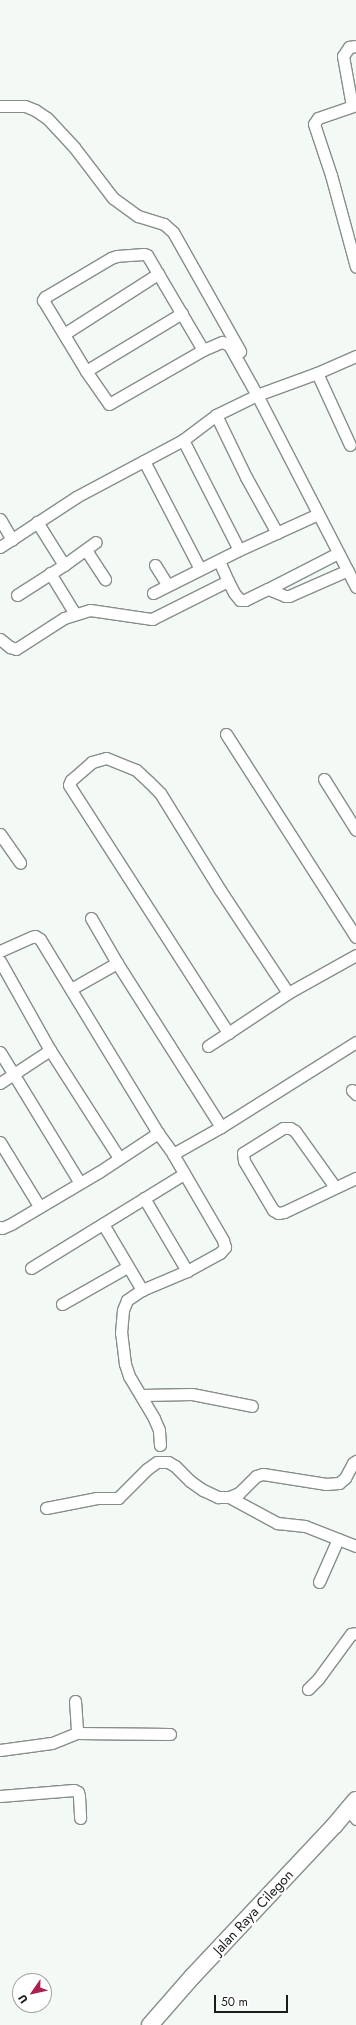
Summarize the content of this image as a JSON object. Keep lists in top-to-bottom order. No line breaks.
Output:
{"streets":{"highway":["Jalan Raya Cilegon"]},"scale_bar":"50 m","north":"bottom left"}
